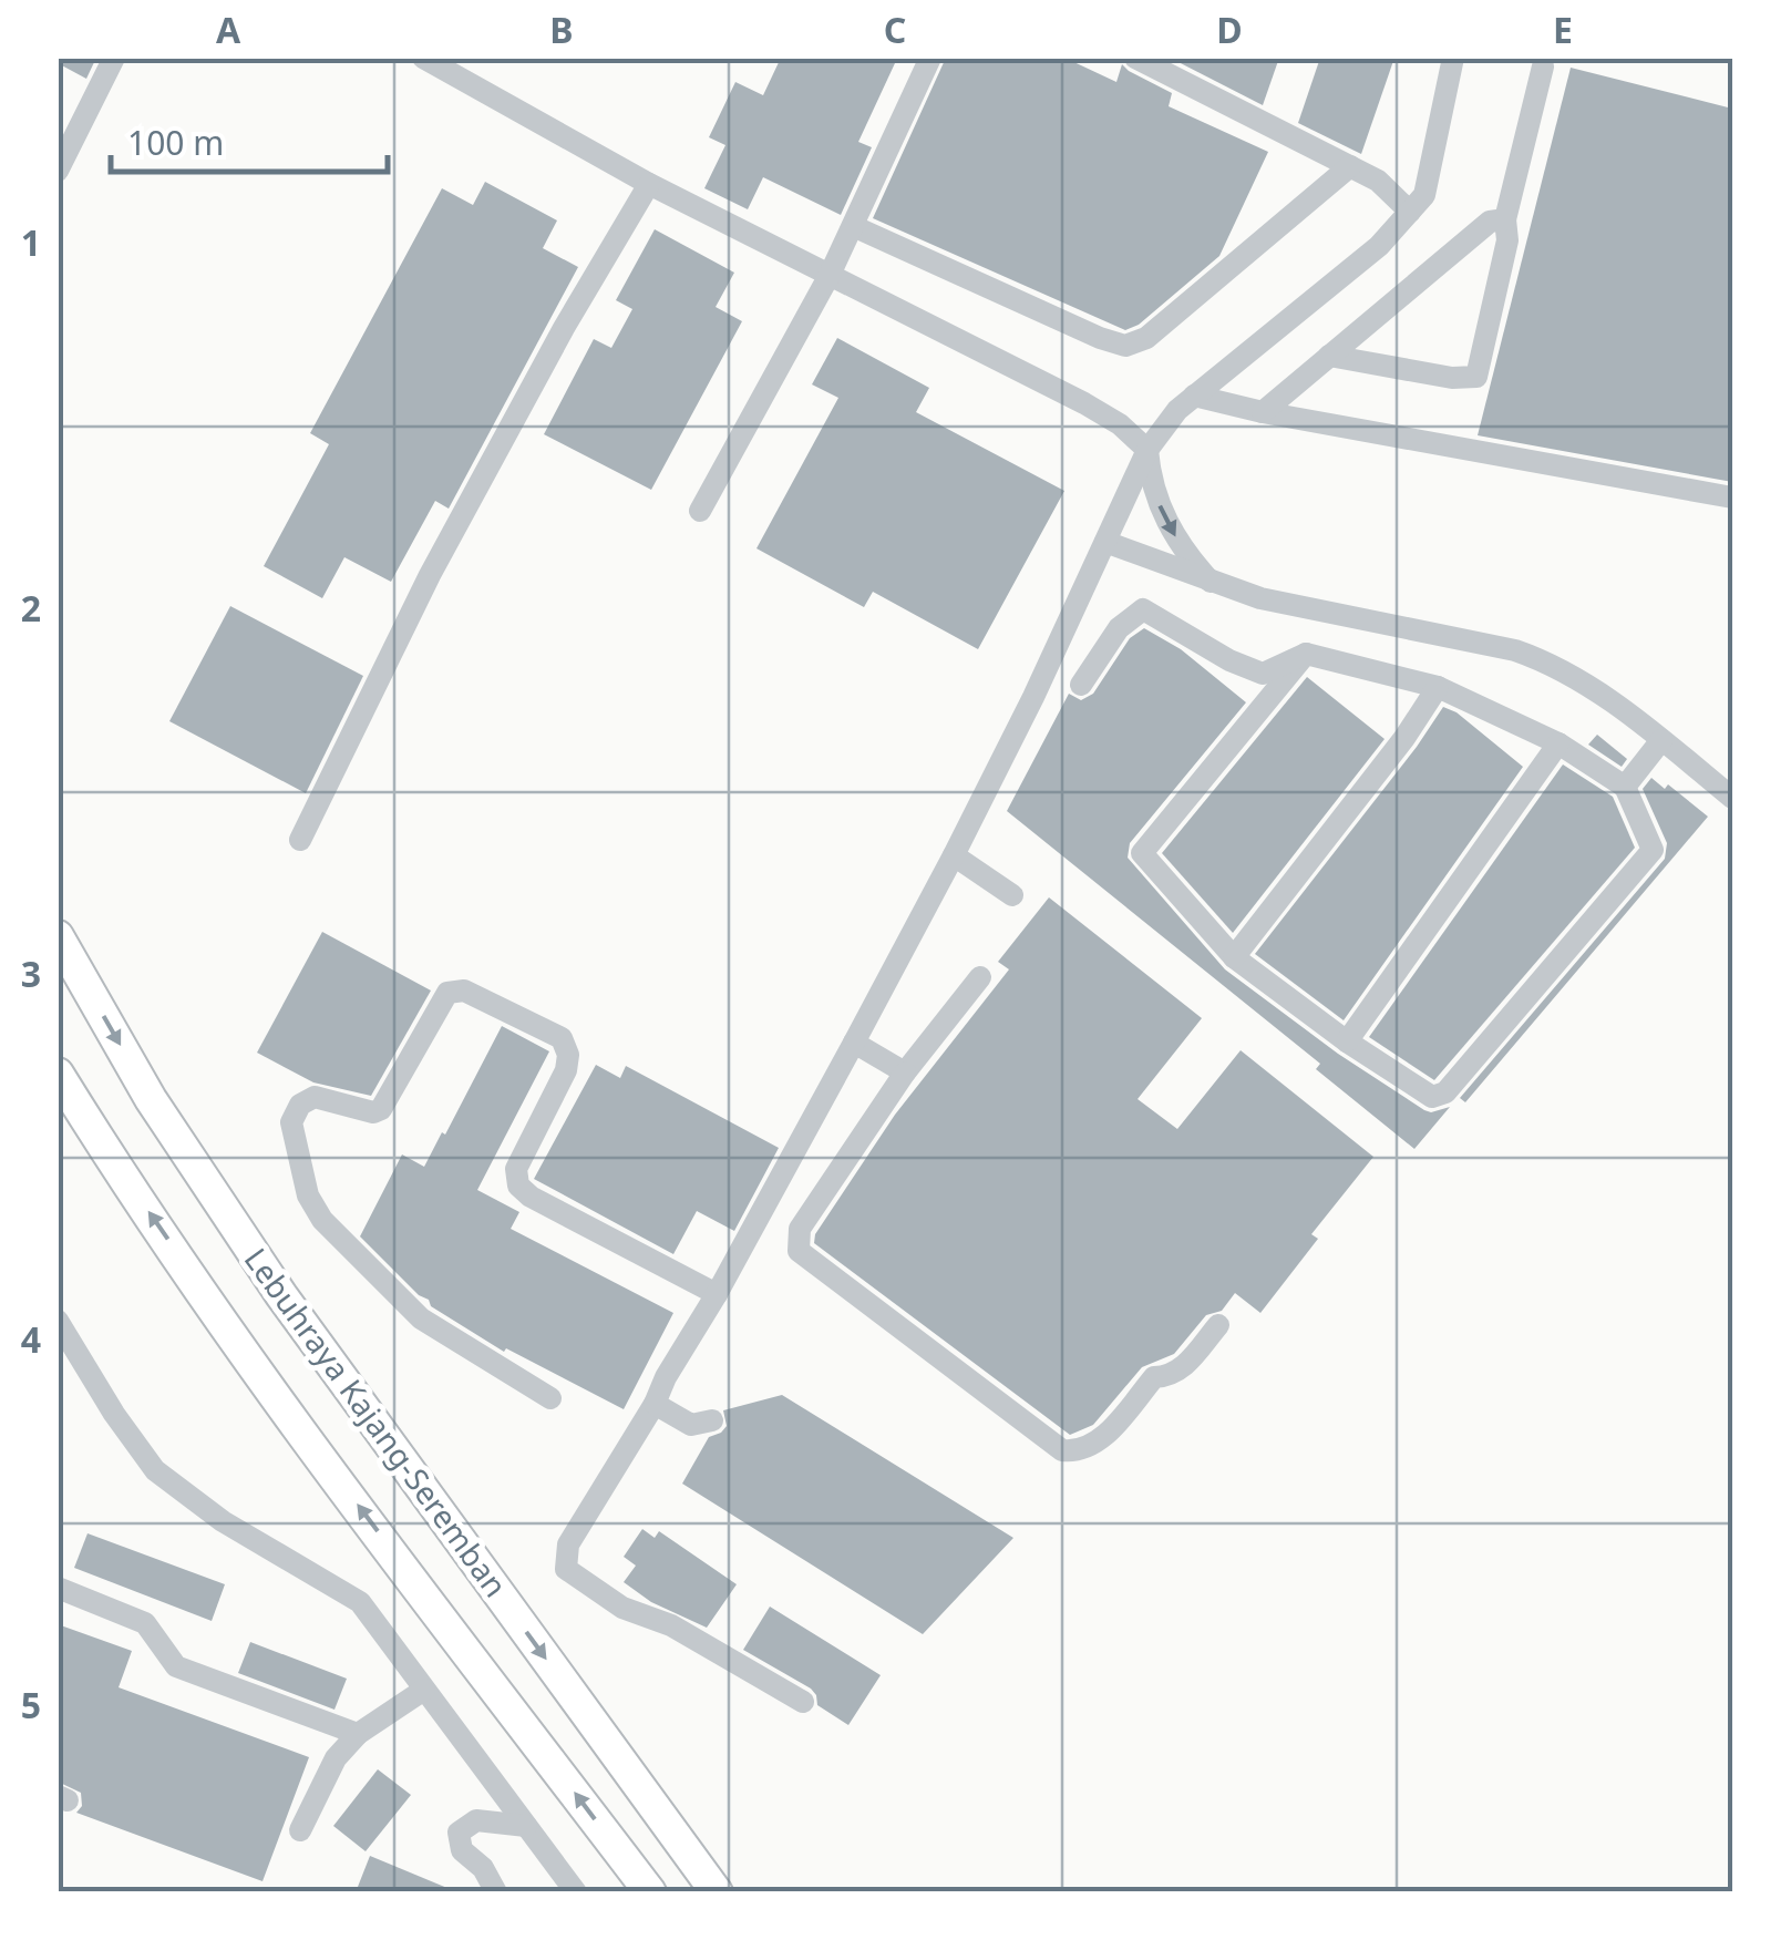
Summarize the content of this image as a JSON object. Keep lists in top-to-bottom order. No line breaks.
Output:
{"streets":{"highway":["Lebuhraya Kajang-Seremban"]},"scale_bar":"100 m","grid":{"columns":["A","B","C","D","E"],"rows":["1","2","3","4","5"]}}
